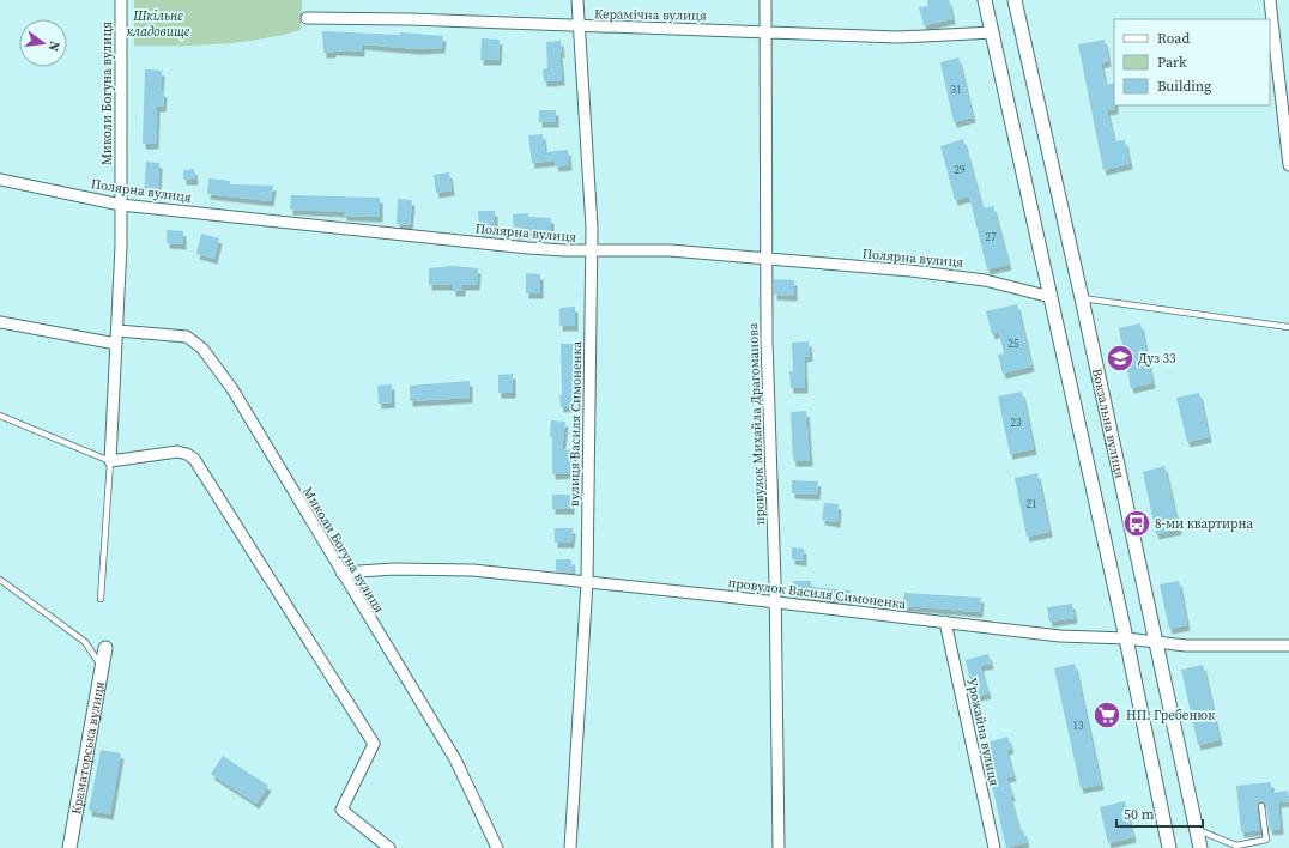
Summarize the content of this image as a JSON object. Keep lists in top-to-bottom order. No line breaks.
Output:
{"streets":{"street":["Керамічна вулиця","Миколи Богуна вулиця","Полярна вулиця","вулиця Василя Симоненка","провулок Михайла Драгоманова","Вокзальна вулиця","провулок Василя Симоненка","Урожайна вулиця","Краматорська вулиця"]},"crossings":[["Керамічна вулиця","вулиця Василя Симоненка"],["Керамічна вулиця","провулок Михайла Драгоманова"],["Миколи Богуна вулиця","Полярна вулиця"],["Миколи Богуна вулиця","провулок Василя Симоненка"],["Полярна вулиця","вулиця Василя Симоненка"],["Полярна вулиця","провулок Михайла Драгоманова"],["вулиця Василя Симоненка","провулок Василя Симоненка"],["провулок Михайла Драгоманова","провулок Василя Симоненка"],["Вокзальна вулиця","провулок Василя Симоненка"],["провулок Василя Симоненка","Урожайна вулиця"]],"parks":["Шкільне кладовище"],"places":{"school or university":["Дуз 33"],"bus stop":["8-ми квартирна"],"supermarket":["НП. Гребенюк"]},"house_numbers":["31","29","27","25","23","21","13"],"legend":["Road","Park","Building"],"scale_bar":"50 m","north":"right"}
